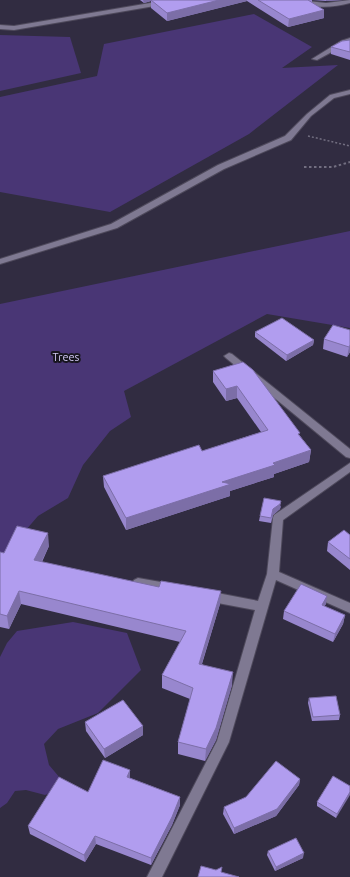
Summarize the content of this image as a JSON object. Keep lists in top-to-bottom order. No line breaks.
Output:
{"parks":["Trees"]}
